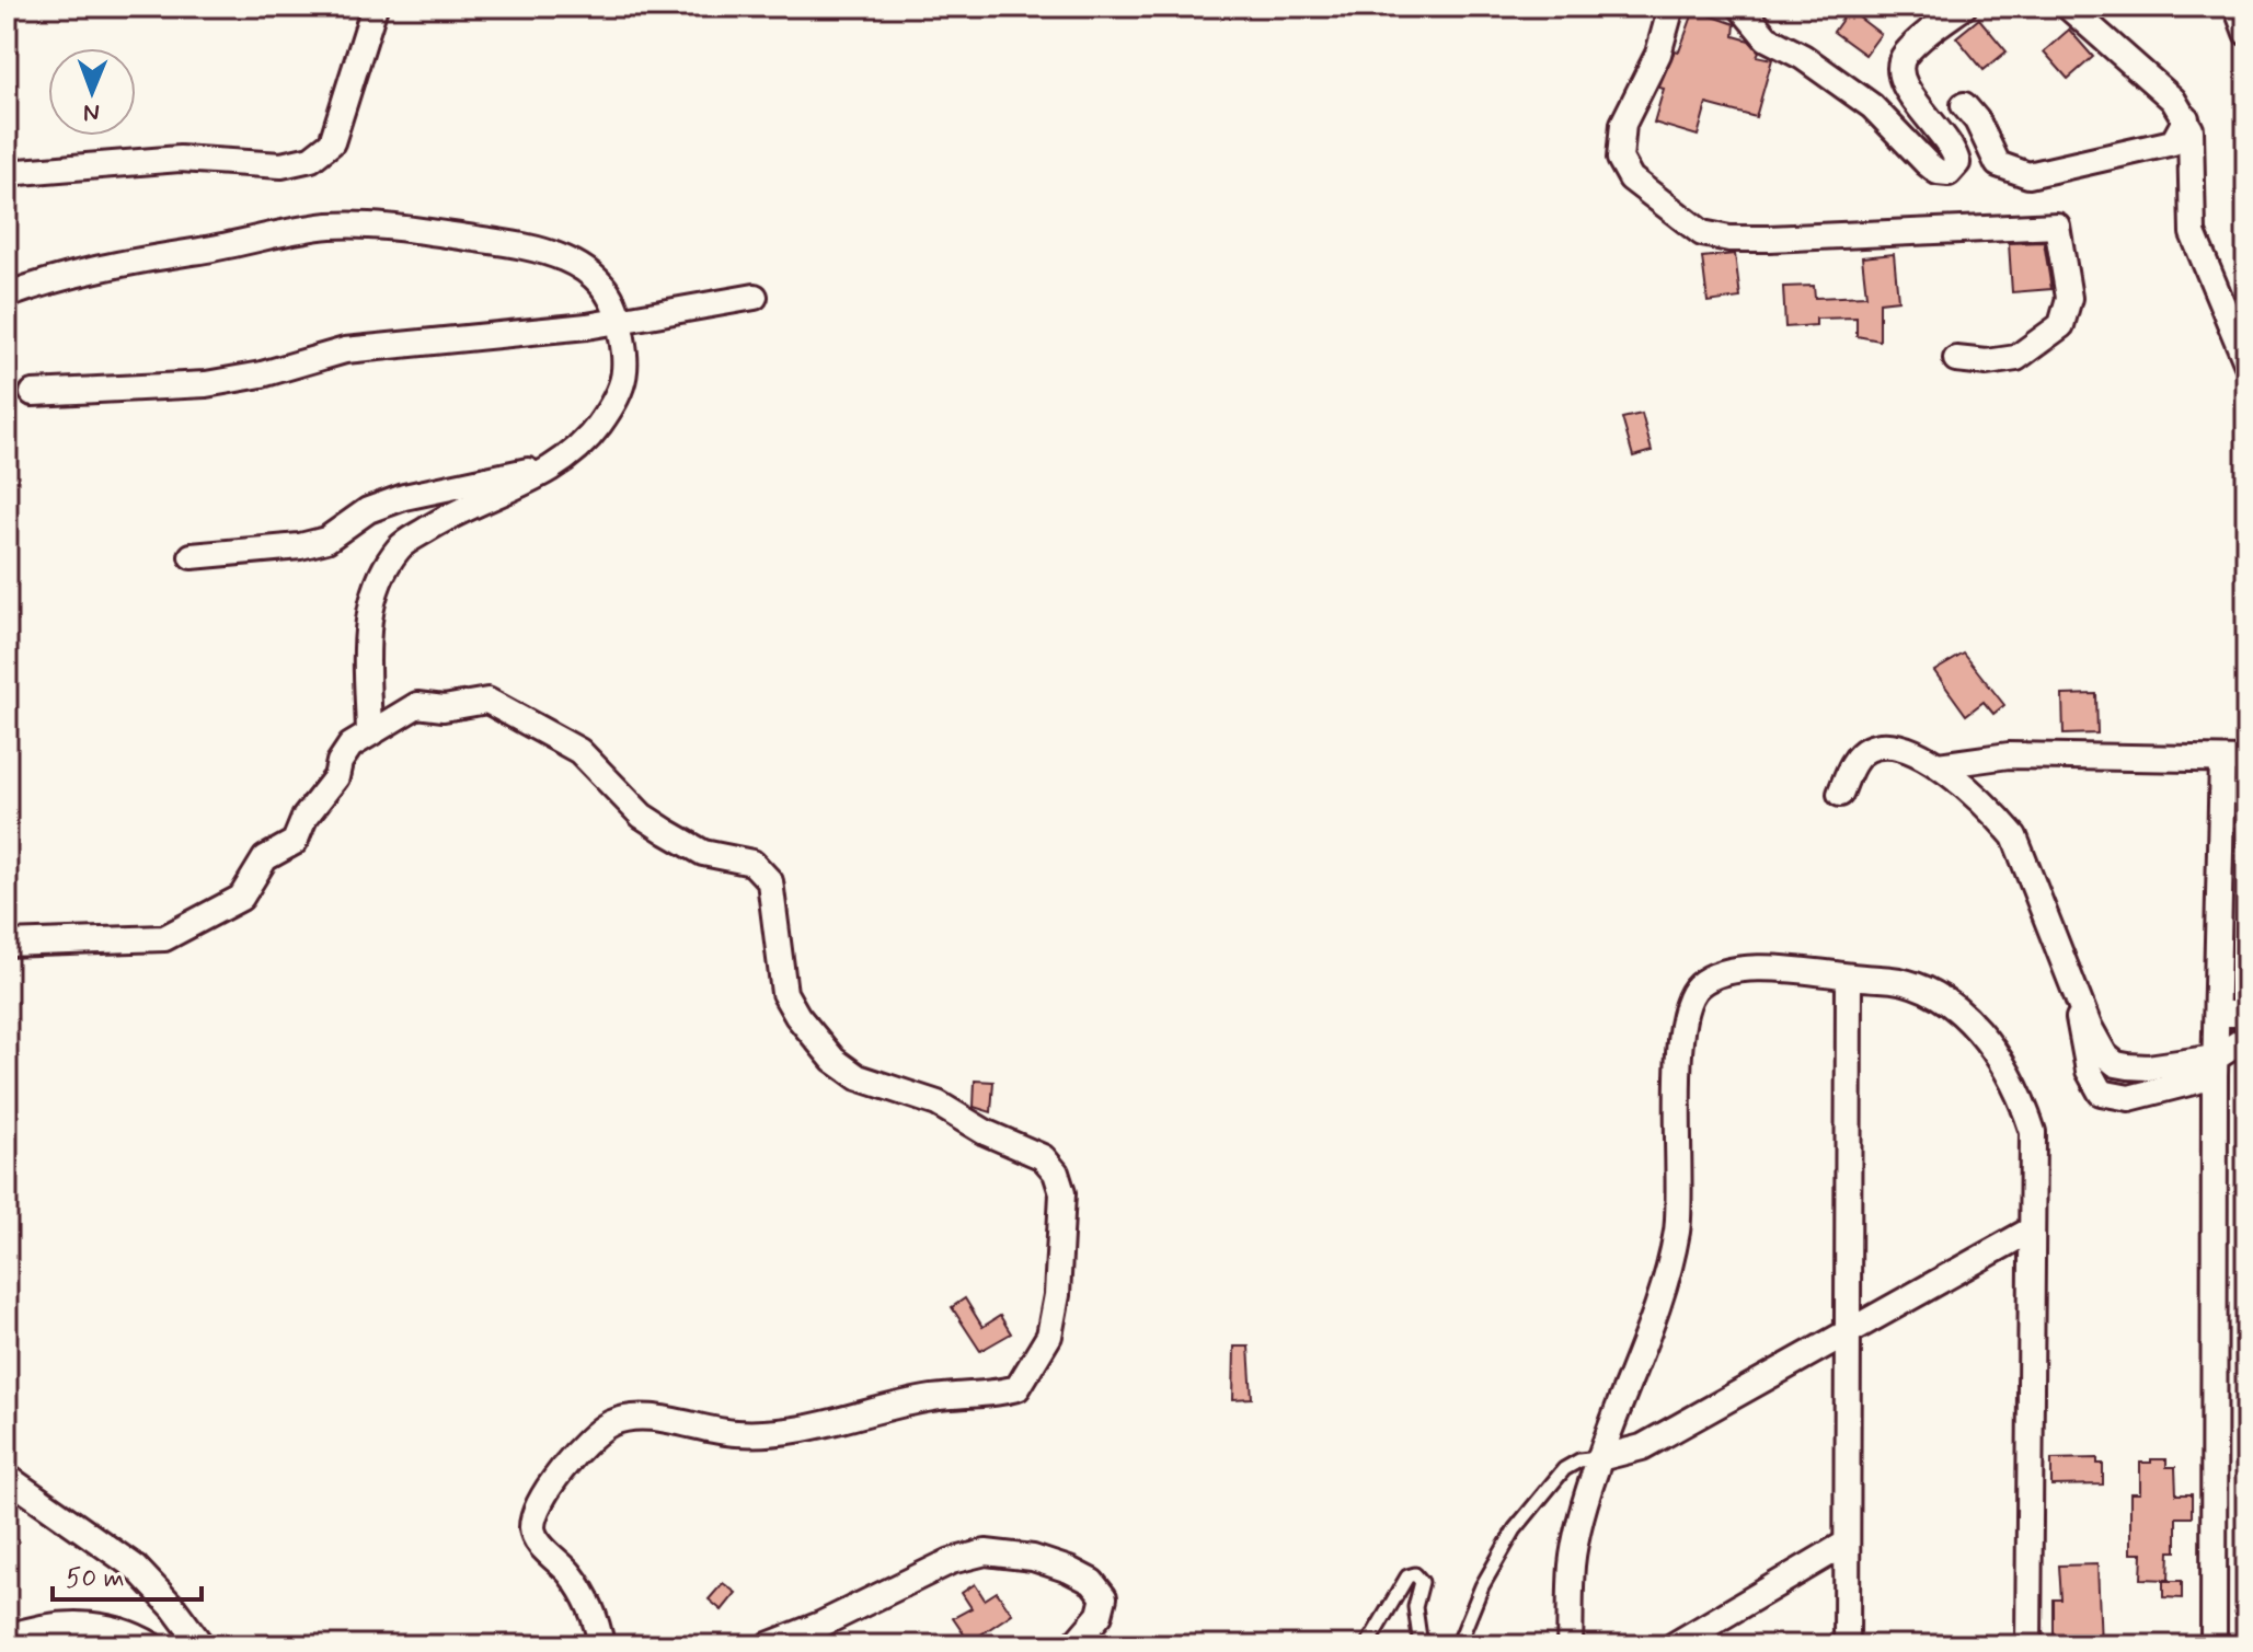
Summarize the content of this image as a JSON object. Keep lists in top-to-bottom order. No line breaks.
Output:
{"scale_bar":"50 m","north":"bottom"}
